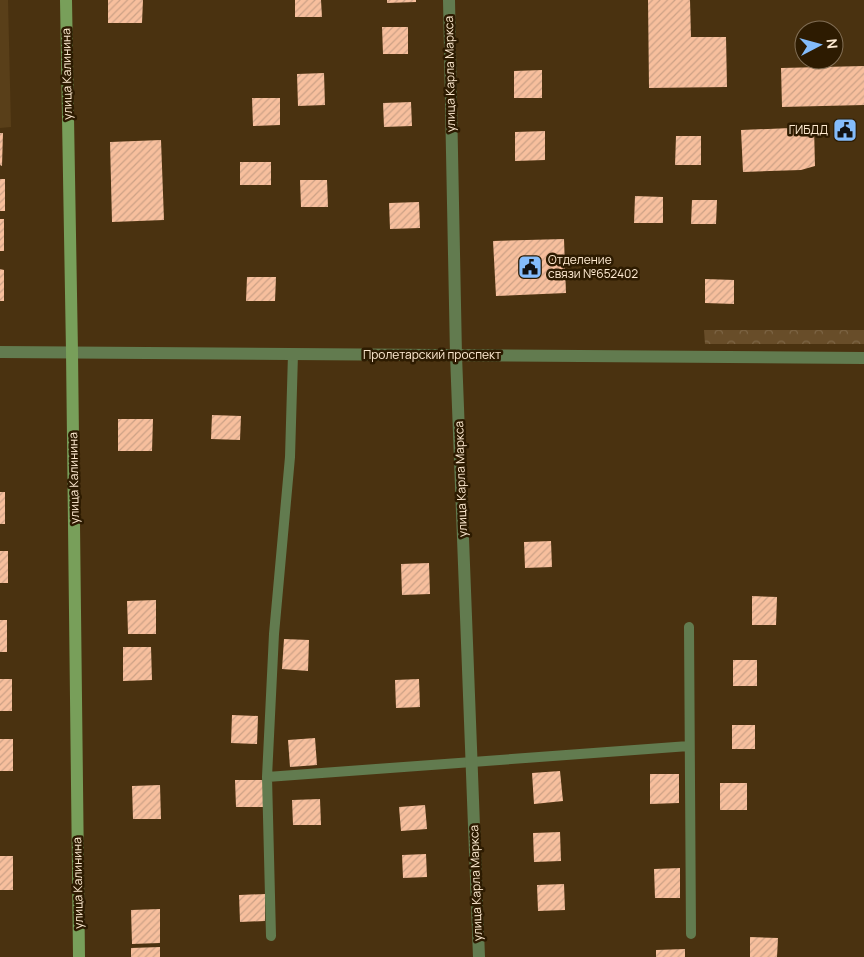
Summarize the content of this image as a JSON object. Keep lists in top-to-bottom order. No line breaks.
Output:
{"streets":{"main road":["улица Калинина"],"street":["улица Карла Маркса","Пролетарский проспект"]},"crossings":[["улица Калинина","Пролетарский проспект"],["улица Карла Маркса","Пролетарский проспект"]],"places":{"public building":["ГИБДД","Отделение связи №652402"]},"north":"right"}
